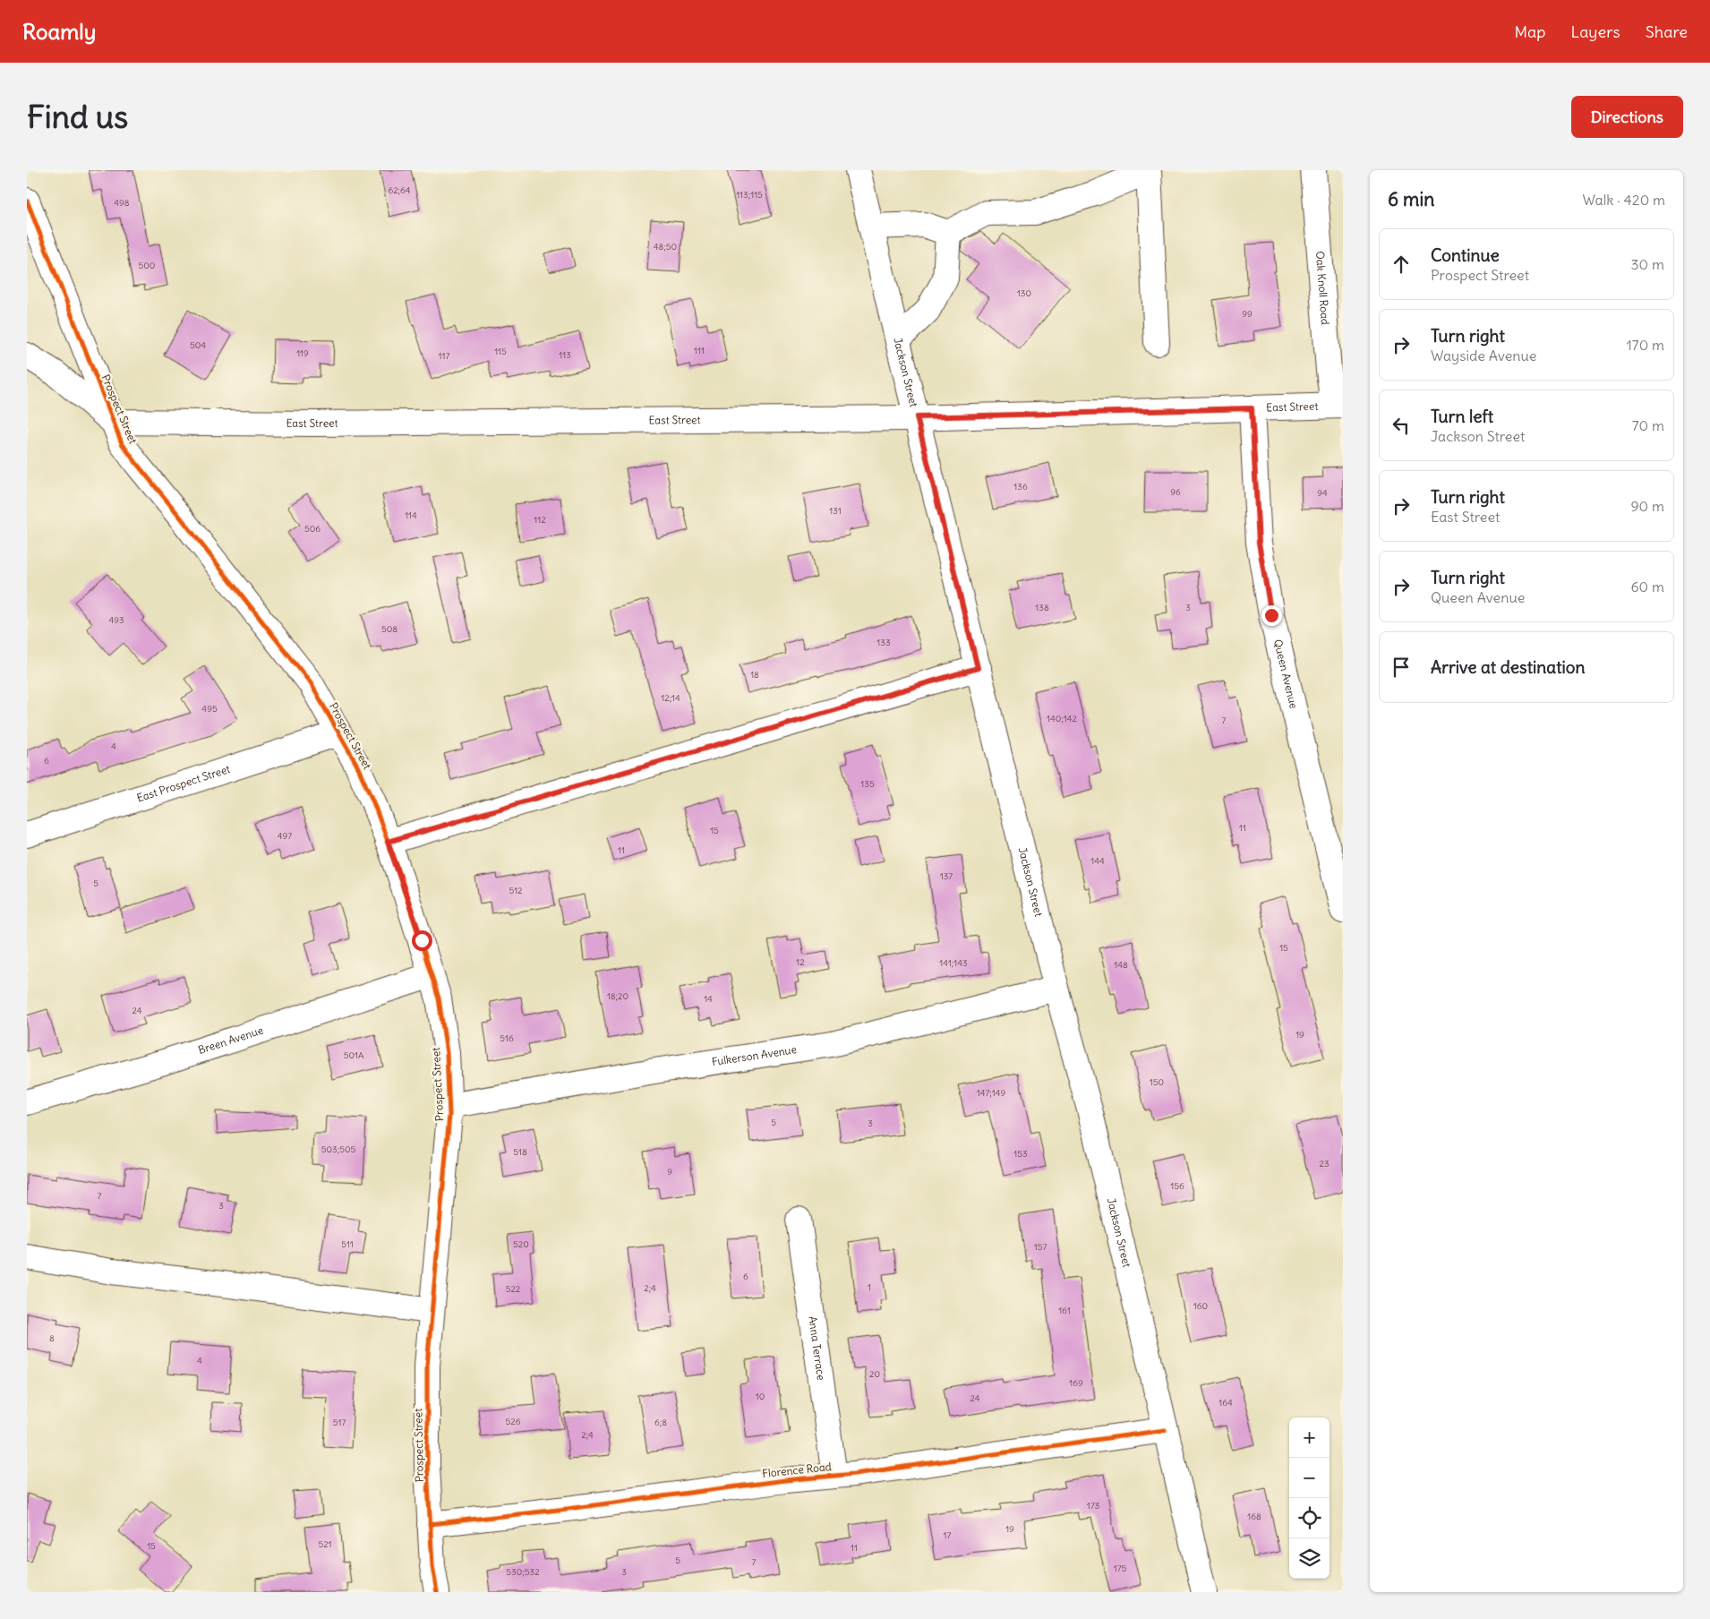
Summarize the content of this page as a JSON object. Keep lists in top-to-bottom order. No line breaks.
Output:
{"streets":{"street":["Oak Knoll Road","Jackson Street","East Street","Prospect Street","Queen Avenue","East Prospect Street","Breen Avenue","Fulkerson Avenue","Anna Terrace","Florence Road"]},"crossings":[["Oak Knoll Road","East Street"],["Jackson Street","East Street"],["Jackson Street","Fulkerson Avenue"],["Jackson Street","Florence Road"],["East Street","Prospect Street"],["East Street","Queen Avenue"],["Prospect Street","East Prospect Street"],["Prospect Street","Breen Avenue"],["Prospect Street","Fulkerson Avenue"],["Prospect Street","Florence Road"],["Anna Terrace","Florence Road"]],"house_numbers":["62;64","113;115","498","48;50","500","130","99","504","111","115","119","113","117","136","96","94","131","114","112","506","138","3","493","508","133","18","12;14","495","140;142","7","4","6","135","11","15","497","11","144","137","5","512","15","12","141;143","148","18;20","14","24","19","516","501A","150","147;149","5","3","503;505","518","153","23","9","156","7","3","511","520","157","6","1","2;4","522","160","161","8","4","20","169","10","24","164","526","517","6;8","2;4","173","168","19","17","521","15","11","5","7","175","530;532","3"],"page":{"header":"Roamly","nav":["Map","Layers","Share"],"buttons":"Directions","title":"Find us","heading":["6 min","Walk · 420 m"],"list":[["Continue","Prospect Street","30 m"],["Turn right","Wayside Avenue","170 m"],["Turn left","Jackson Street","70 m"],["Turn right","East Street","90 m"],["Turn right","Queen Avenue","60 m"],"Arrive at destination"],"map_buttons":["+","−"]}}
